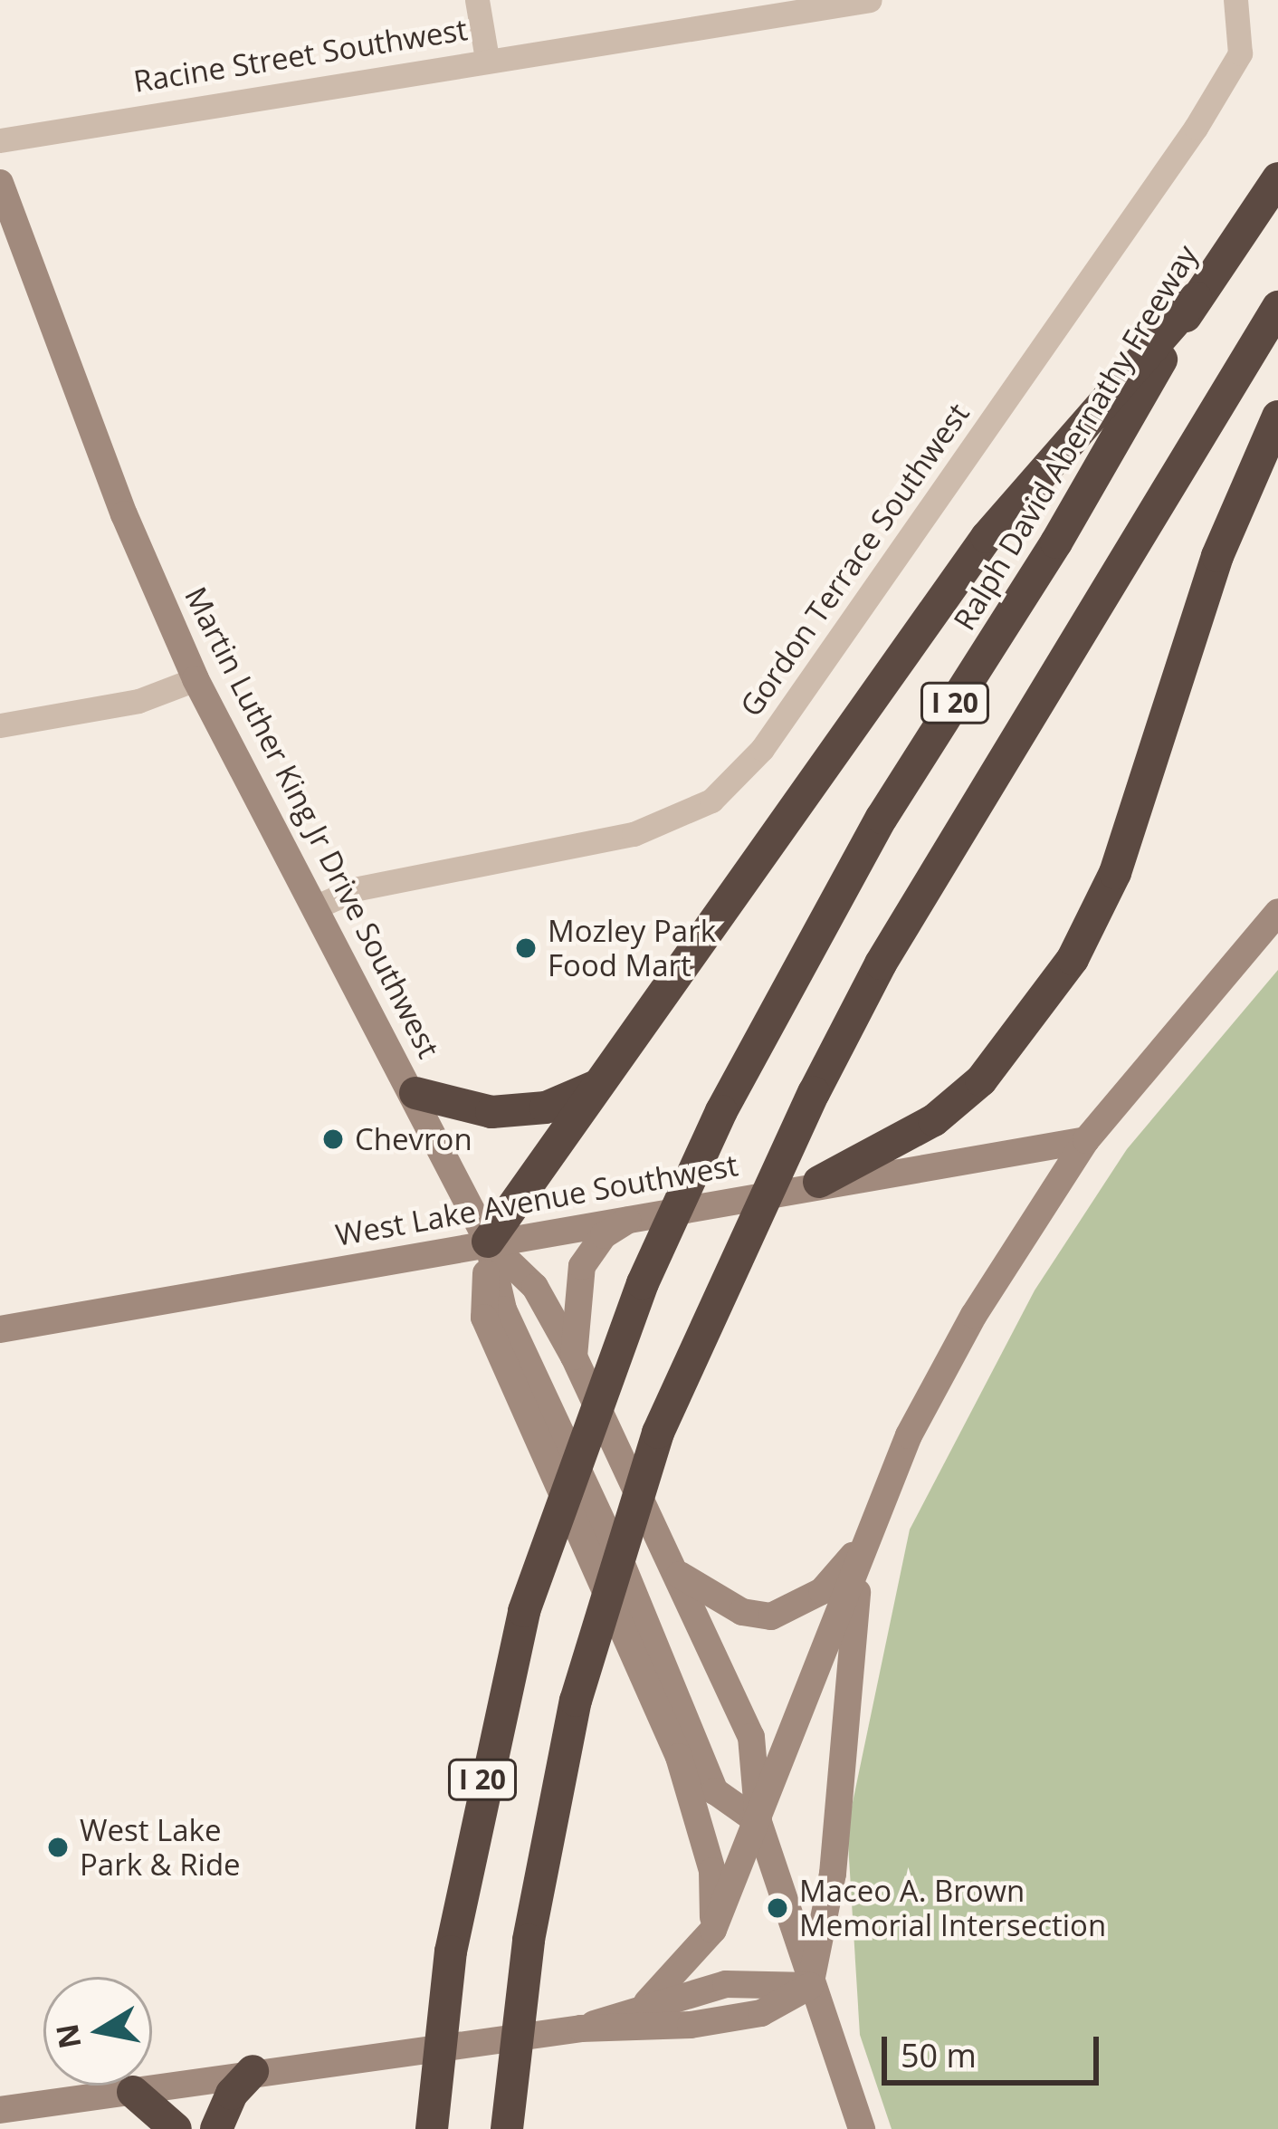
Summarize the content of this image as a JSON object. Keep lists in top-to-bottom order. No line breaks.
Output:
{"streets":{"highway":["Ralph David Abernathy Freeway","I 20"],"main road":["Martin Luther King Jr Drive Southwest","West Lake Avenue Southwest"],"street":["Racine Street Southwest","Gordon Terrace Southwest"]},"crossings":[["Gordon Terrace Southwest","Martin Luther King Jr Drive Southwest"],["Martin Luther King Jr Drive Southwest","West Lake Avenue Southwest"]],"places":["Mozley Park Food Mart","Chevron","West Lake Park & Ride","Maceo A. Brown Memorial Intersection"],"scale_bar":"50 m","north":"left"}
